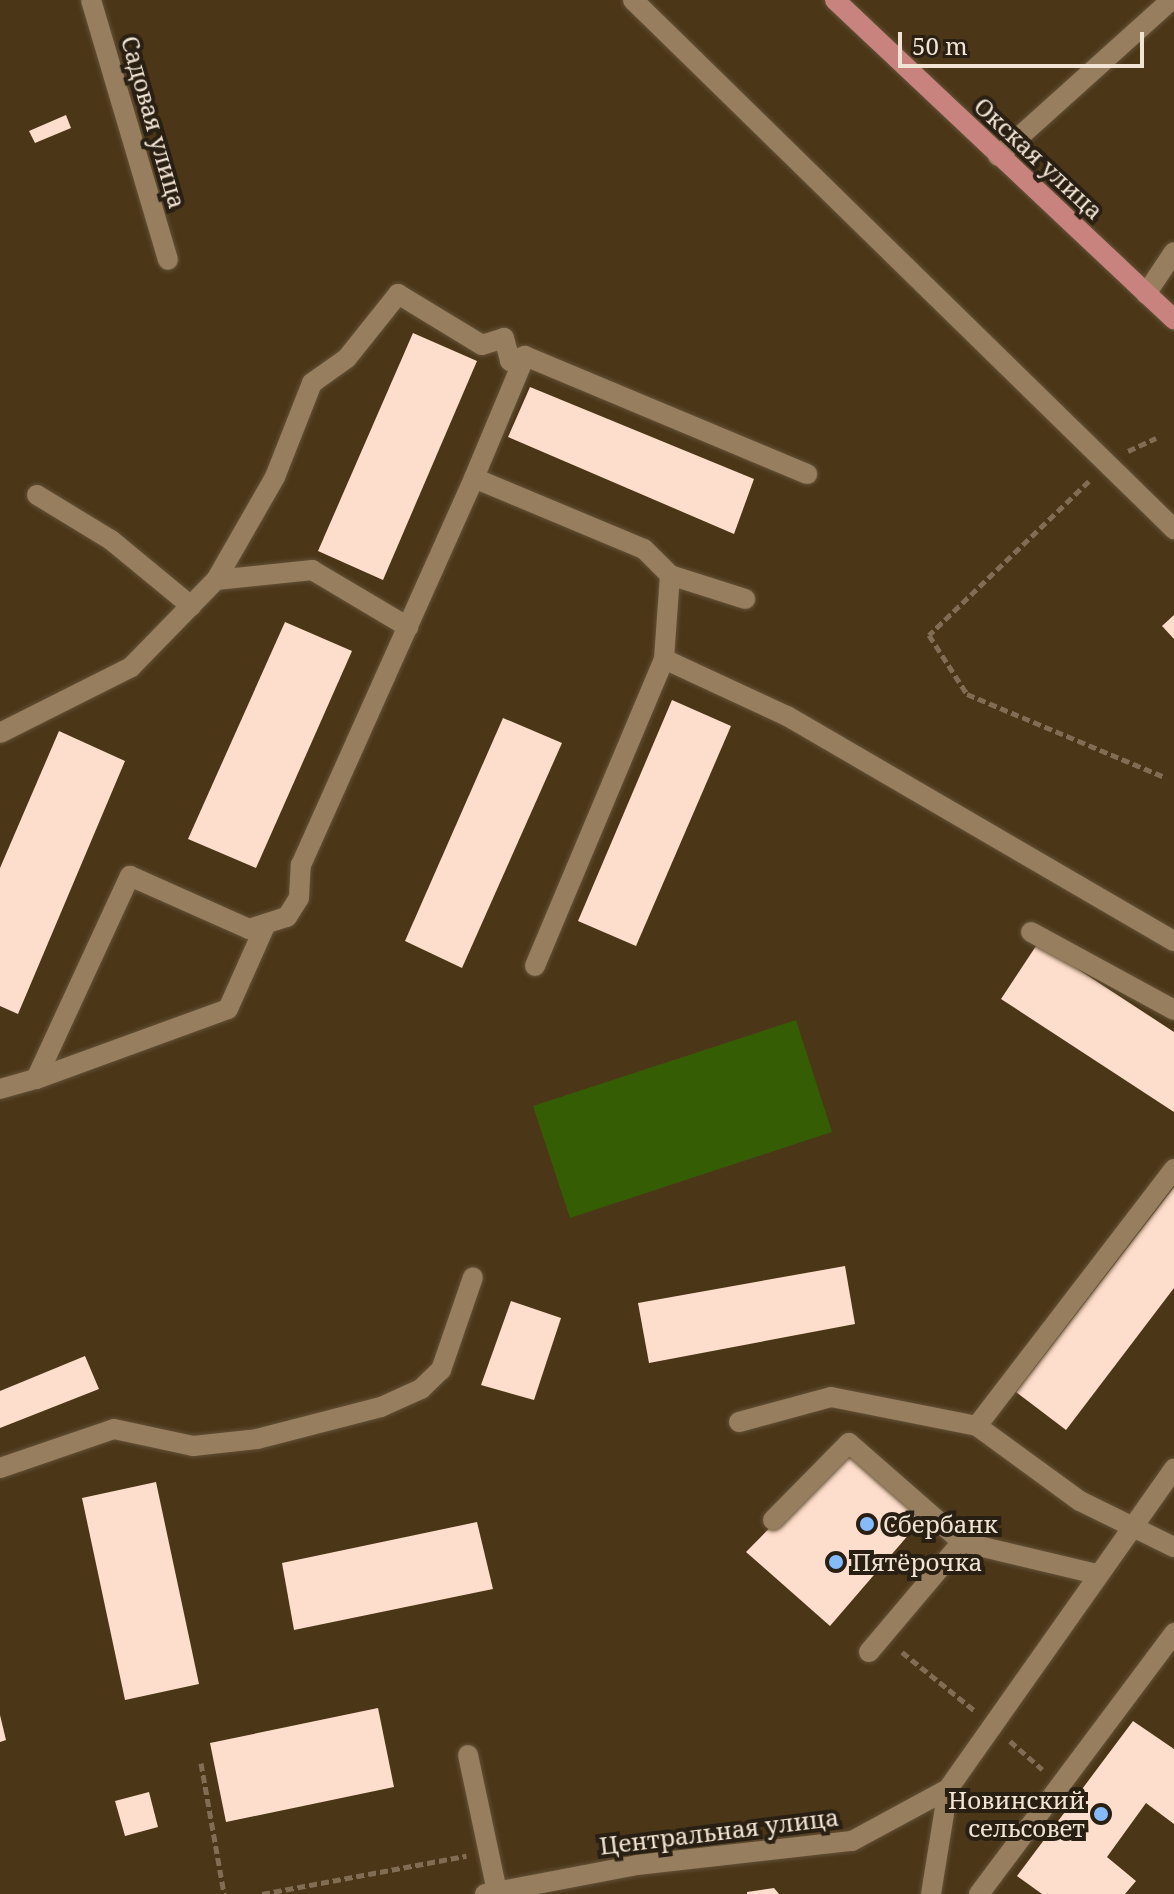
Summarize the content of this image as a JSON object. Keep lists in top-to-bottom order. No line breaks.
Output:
{"streets":{"main road":["Окская улица"],"street":["Садовая улица","Центральная улица"]},"places":["Сбербанк","Пятёрочка","Новинский сельсовет"],"scale_bar":"50 m"}
